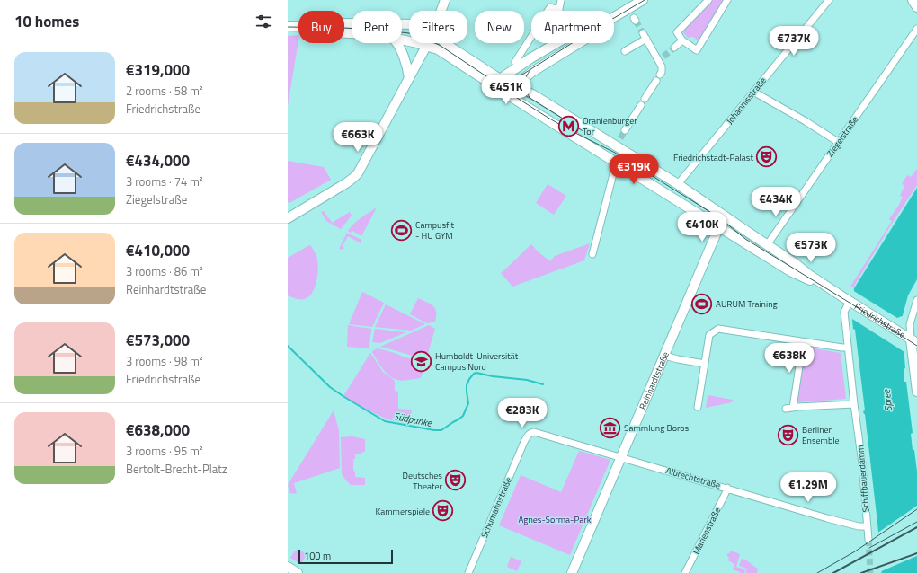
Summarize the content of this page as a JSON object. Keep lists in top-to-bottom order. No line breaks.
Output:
{"streets":{"main road":["Friedrichstraße","Reinhardtstraße"],"street":["Johannisstraße","Ziegelstraße","Albrechtstraße","Schiffbauerdamm","Schumannstraße","Marienstraße"]},"crossings":[["Johannisstraße","Friedrichstraße"],["Ziegelstraße","Friedrichstraße"],["Friedrichstraße","Reinhardtstraße"],["Friedrichstraße","Schiffbauerdamm"],["Reinhardtstraße","Albrechtstraße"],["Albrechtstraße","Schiffbauerdamm"],["Albrechtstraße","Schumannstraße"],["Albrechtstraße","Marienstraße"]],"water":["Spree","Südpanke"],"parks":["Agnes-Sorma-Park"],"places":{"metro station":["Oranienburger Tor"],"theatre":["Friedrichstadt-Palast","Berliner Ensemble","Deutsches Theater","Kammerspiele"],"sports":["Campusfit - HU GYM","AURUM Training"],"school or university":["Humboldt-Universität Campus Nord"],"museum":["Sammlung Boros"]},"scale_bar":"100 m","page":{"heading":"10 homes","chip":["Buy","Rent","Filters","New","Apartment"],"price":["€737K","€451K","€663K","€319K","€434K","€410K","€573K","€638K","€283K","€1.29M"],"list":[{"name":"€319,000","note":"2 rooms · 58 m² · Friedrichstraße"},{"name":"€434,000","note":"3 rooms · 74 m² · Ziegelstraße"},{"name":"€410,000","note":"3 rooms · 86 m² · Reinhardtstraße"},{"name":"€573,000","note":"3 rooms · 98 m² · Friedrichstraße"},{"name":"€638,000","note":"3 rooms · 95 m² · Bertolt-Brecht-Platz"}],"scale":"100 m"}}
